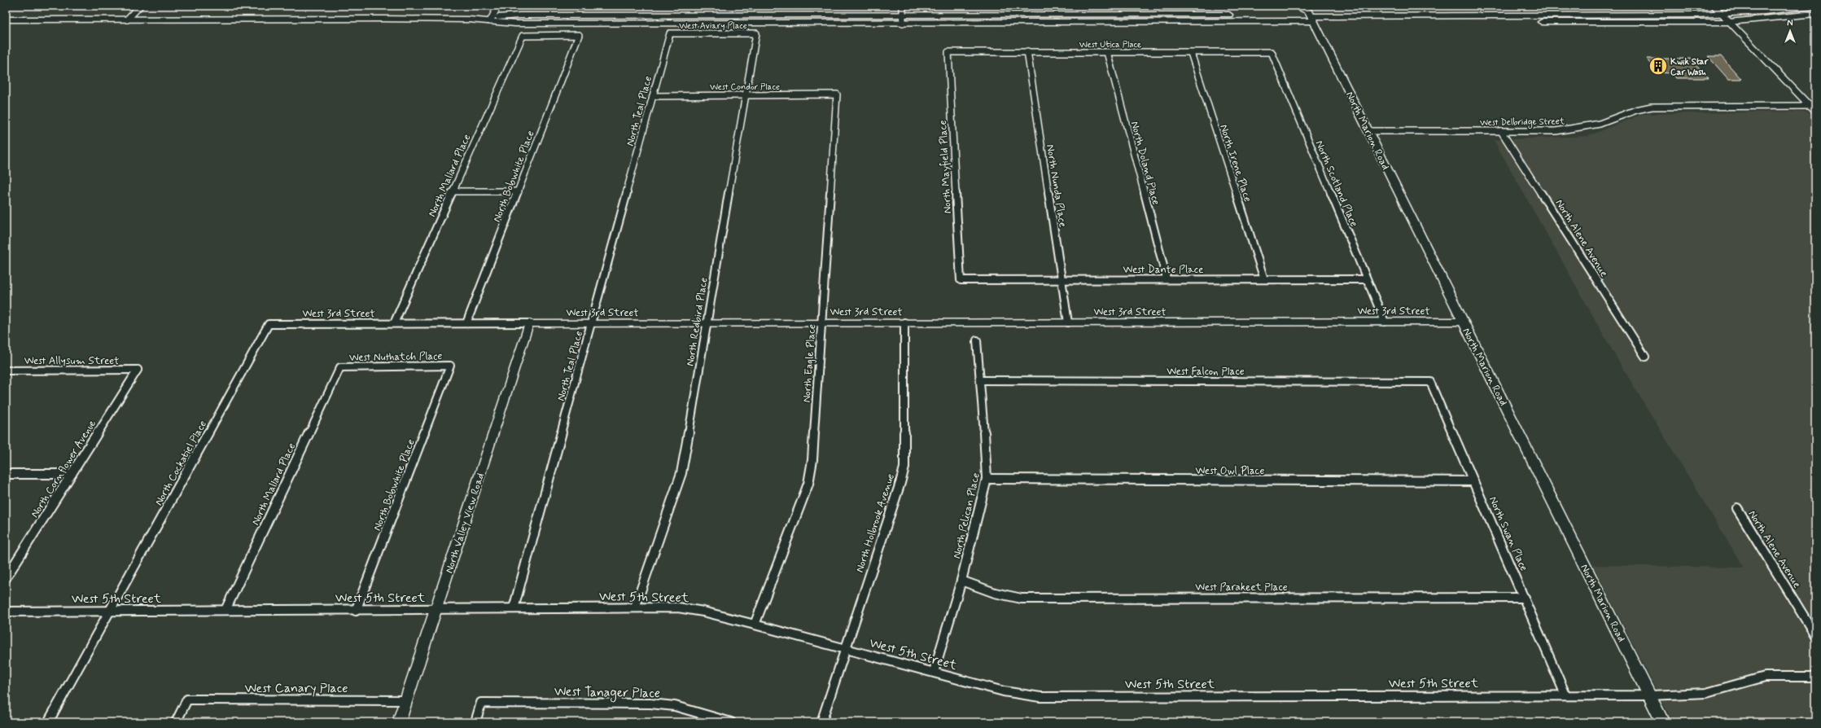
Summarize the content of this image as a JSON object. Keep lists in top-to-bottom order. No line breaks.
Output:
{"streets":{"main road":["North Marion Road"],"street":["West Aviary Place","West Utica Place","West Condor Place","North Teal Place","West Delbridge Street","North Doland Place","North Irene Place","North Mayfield Place","North Mallard Place","North Bobwhite Place","North Scotland Place","North Nunda Place","North Alene Avenue","West Dante Place","West 3rd Street","North Redbird Place","West Nuthatch Place","West Allysum Street","North Eagle Place","West Falcon Place","North Cockatiel Place","North Cornflower Avenue","West Owl Place","North Pelican Place","North Valley View Road","North Holbrook Avenue","North Swan Place","West Parakeet Place","West 5th Street","West Canary Place","West Tanager Place"]},"crossings":[["West Aviary Place","North Teal Place"],["West Aviary Place","North Redbird Place"],["West Utica Place","North Doland Place"],["West Utica Place","North Irene Place"],["West Utica Place","North Mayfield Place"],["West Utica Place","North Scotland Place"],["West Utica Place","North Nunda Place"],["West Condor Place","North Teal Place"],["West Condor Place","North Redbird Place"],["West Condor Place","North Eagle Place"],["North Teal Place","West 3rd Street"],["North Teal Place","West 5th Street"],["West Delbridge Street","North Marion Road"],["West Delbridge Street","North Alene Avenue"],["North Marion Road","West 3rd Street"],["North Marion Road","West 5th Street"],["North Doland Place","West Dante Place"],["North Irene Place","West Dante Place"],["North Mayfield Place","West Dante Place"],["North Mallard Place","North Bobwhite Place"],["North Mallard Place","West 3rd Street"],["North Mallard Place","West Nuthatch Place"],["North Mallard Place","West 5th Street"],["North Bobwhite Place","West 3rd Street"],["North Bobwhite Place","West Nuthatch Place"],["North Bobwhite Place","West 5th Street"],["North Scotland Place","West Dante Place"],["North Scotland Place","West 3rd Street"],["North Nunda Place","West Dante Place"],["North Nunda Place","West 3rd Street"],["West 3rd Street","North Redbird Place"],["West 3rd Street","North Eagle Place"],["West 3rd Street","North Cockatiel Place"],["West 3rd Street","North Valley View Road"],["West 3rd Street","North Holbrook Avenue"],["North Redbird Place","West 5th Street"],["West Allysum Street","North Cornflower Avenue"],["North Eagle Place","West 5th Street"],["West Falcon Place","North Pelican Place"],["West Falcon Place","North Swan Place"],["North Cockatiel Place","West 5th Street"],["West Owl Place","North Pelican Place"],["West Owl Place","North Swan Place"],["North Pelican Place","West Parakeet Place"],["North Pelican Place","West 5th Street"],["North Valley View Road","West 5th Street"],["North Valley View Road","West Canary Place"],["North Holbrook Avenue","West 5th Street"],["North Swan Place","West Parakeet Place"],["North Swan Place","West 5th Street"]],"places":{"building":["Kwik Star Car Wash"]},"north":"top"}
